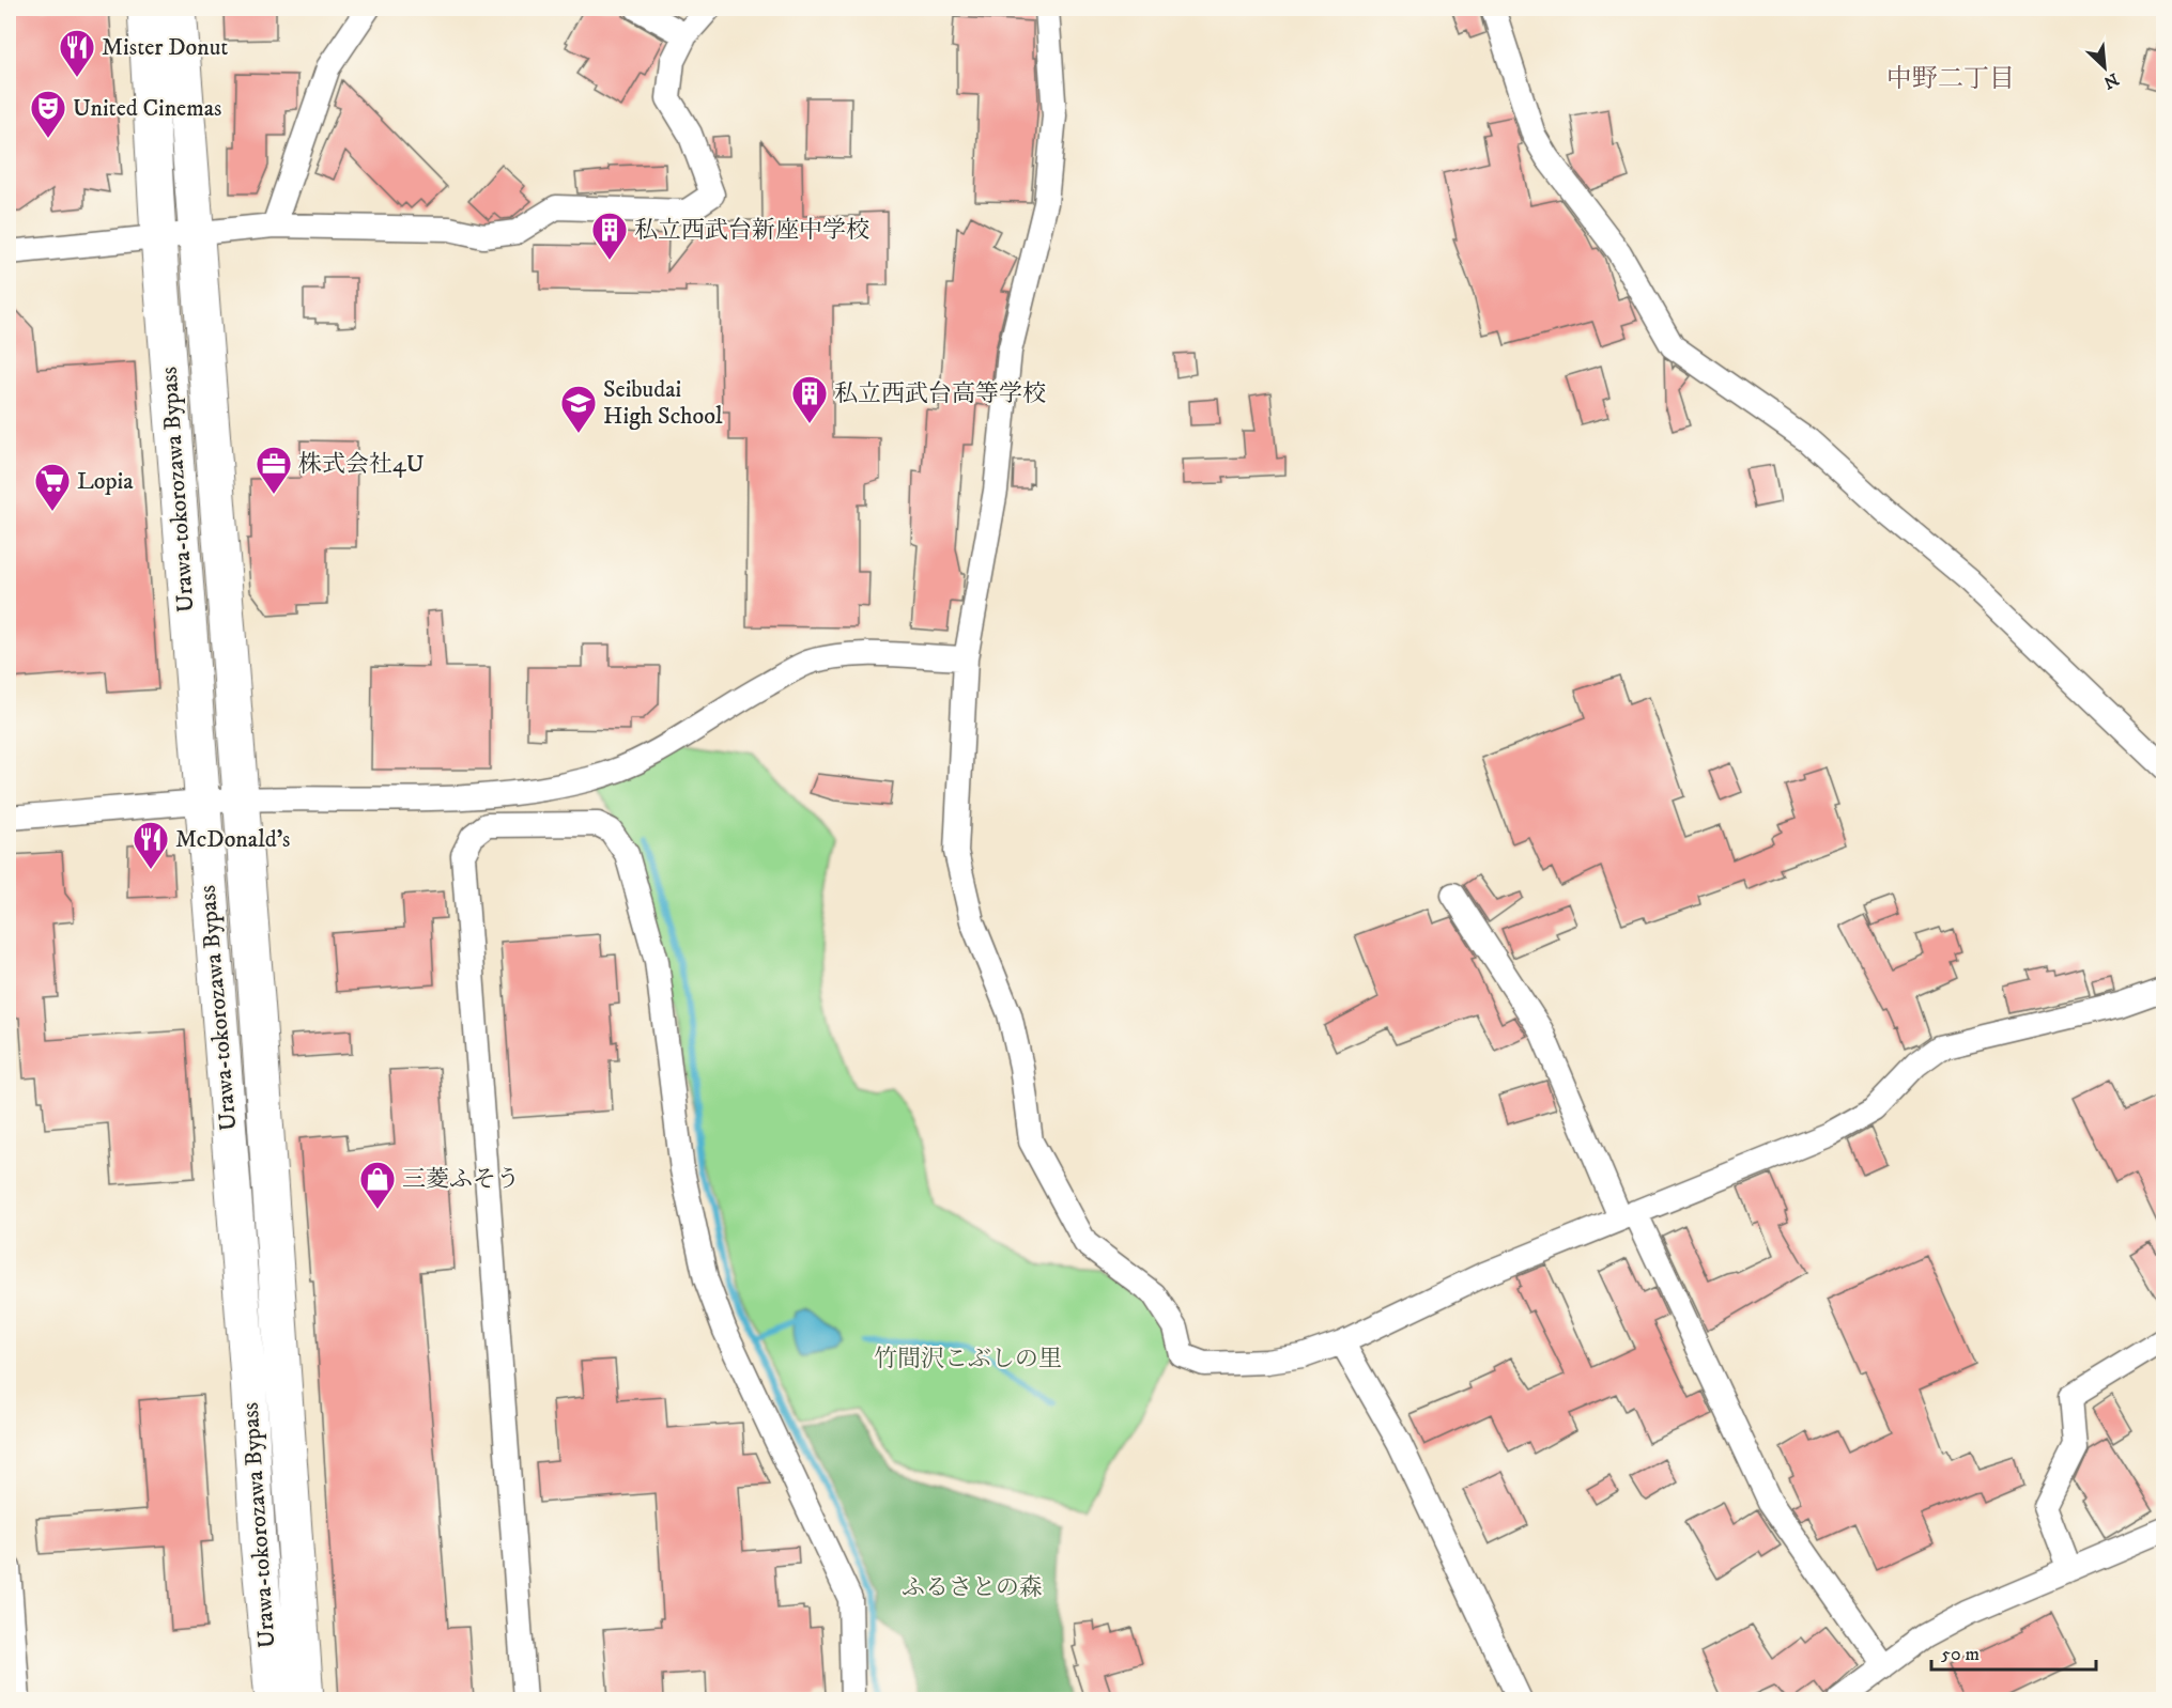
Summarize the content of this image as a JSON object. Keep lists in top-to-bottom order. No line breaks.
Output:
{"streets":{"highway":["Urawa-tokorozawa Bypass"]},"districts":["中野二丁目"],"parks":["竹間沢こぶしの里","ふるさとの森"],"places":{"restaurant":["Mister Donut","McDonald's"],"theatre":["United Cinemas"],"building":["私立西武台新座中学校","私立西武台高等学校"],"school or university":["Seibudai High School"],"office":["株式会社4U"],"supermarket":["Lopia"],"shop":["三菱ふそう"]},"scale_bar":"50 m","north":"bottom right"}
